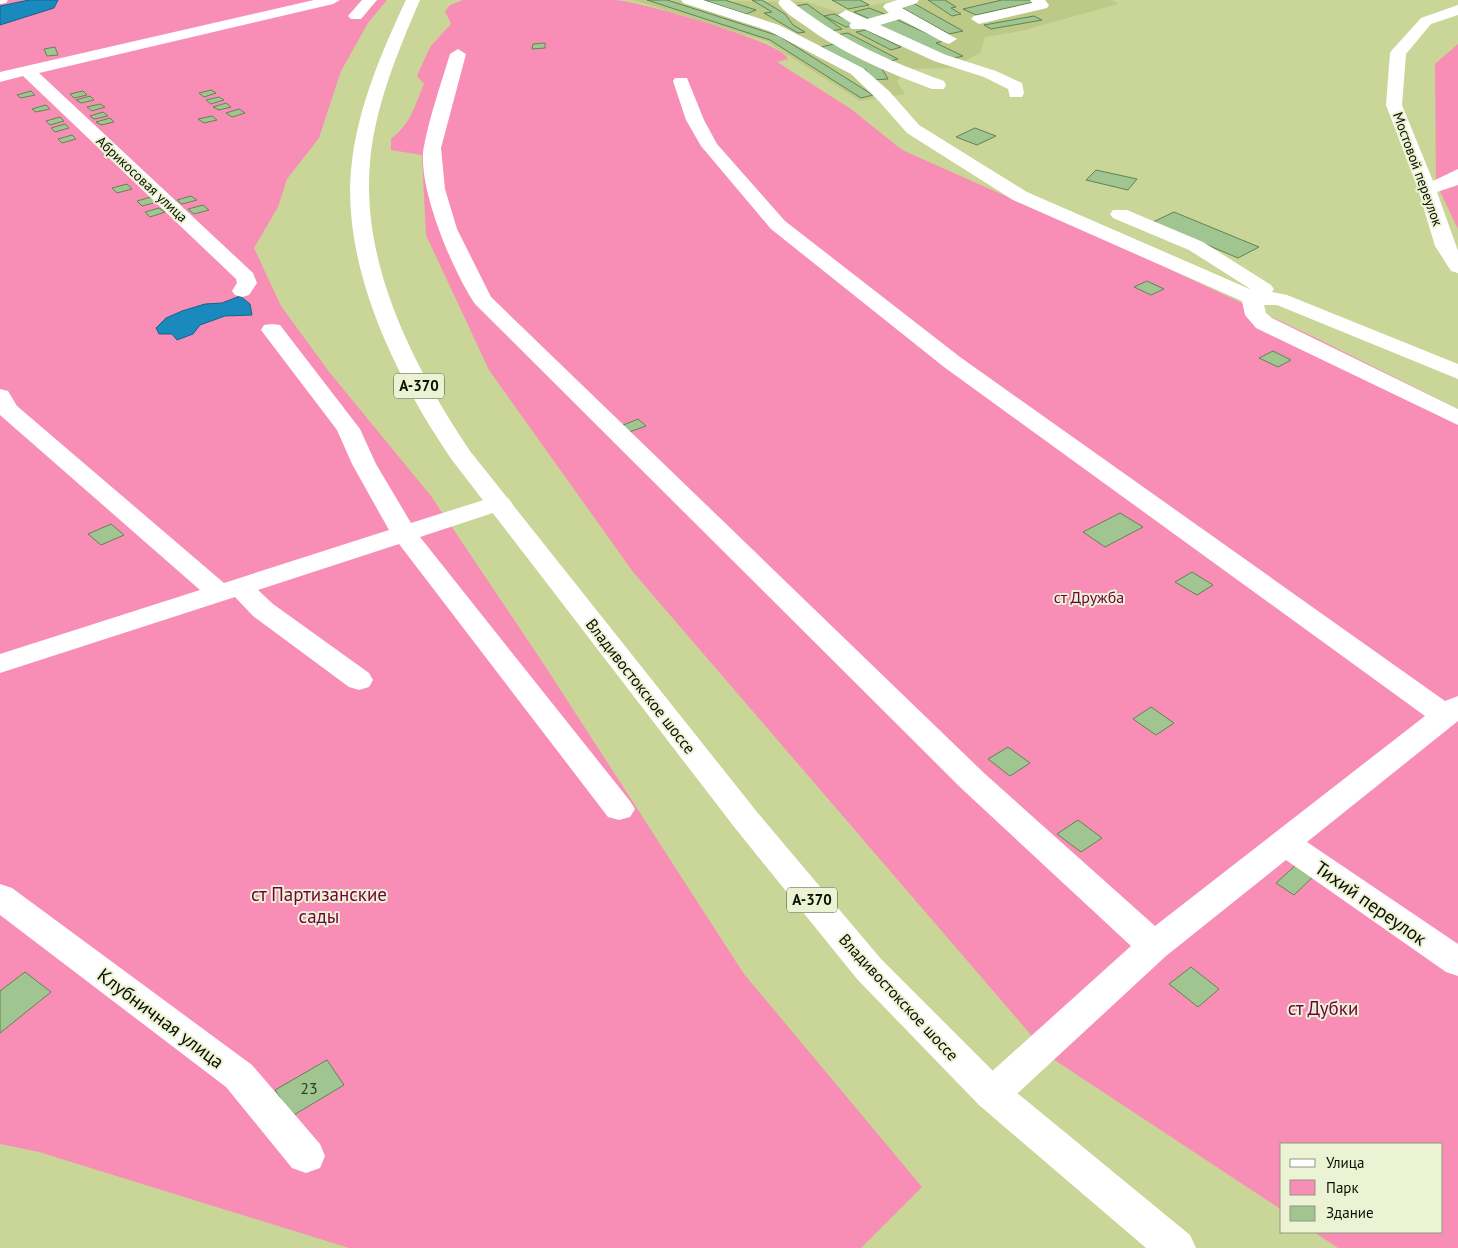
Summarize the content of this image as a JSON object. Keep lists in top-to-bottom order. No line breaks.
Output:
{"streets":{"main road":["Мостовой переулок","Абрикосовая улица","А-370","Владивостокское шоссе","Тихий переулок","Клубничная улица"]},"parks":["ст Дружба","ст Партизанские сады","ст Дубки"],"house_numbers":["23"],"legend":["Улица","Парк","Здание"]}
